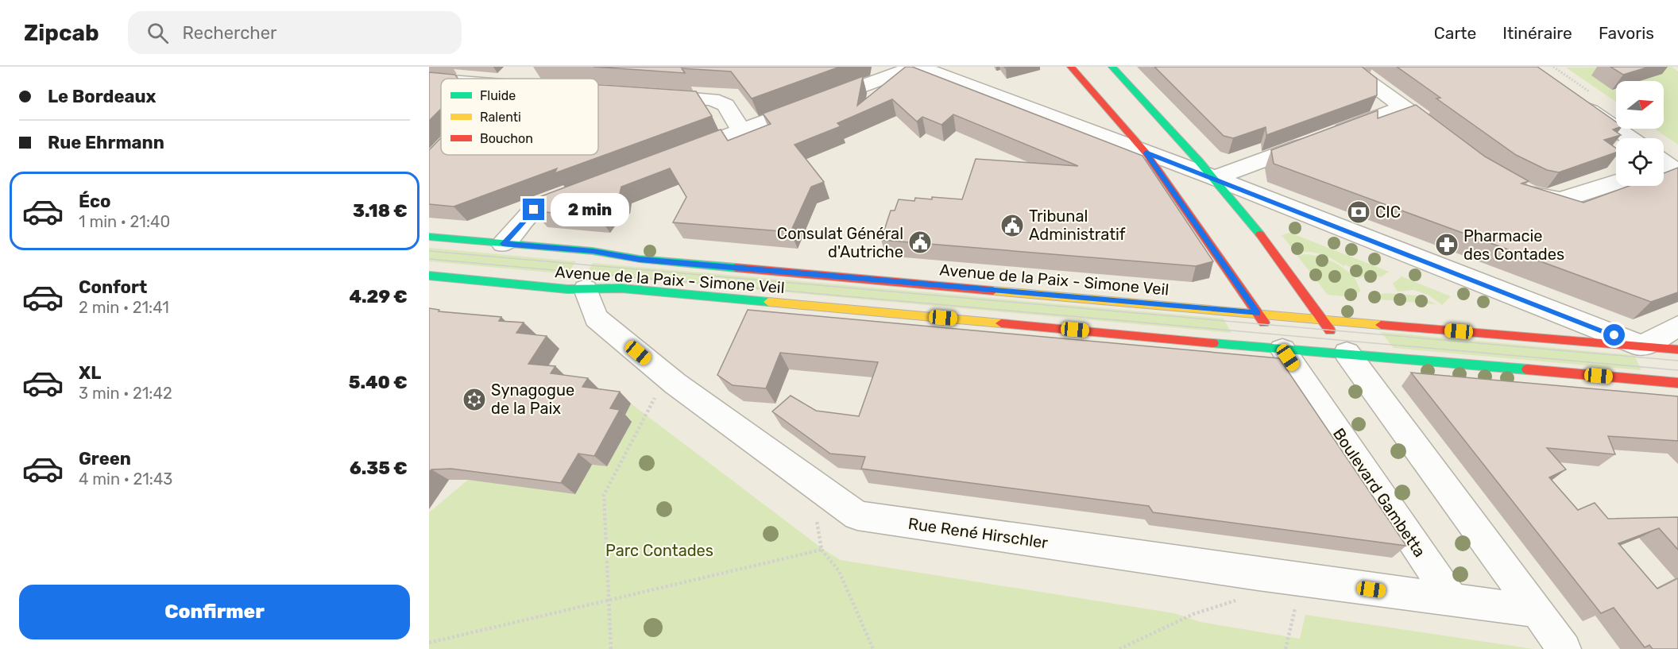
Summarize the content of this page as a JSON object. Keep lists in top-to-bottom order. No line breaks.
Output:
{"streets":{"main road":["Avenue de la Paix - Simone Veil","Boulevard Gambetta"],"street":["Rue René Hirschler"]},"crossings":[["Avenue de la Paix - Simone Veil","Boulevard Gambetta"],["Avenue de la Paix - Simone Veil","Rue René Hirschler"],["Boulevard Gambetta","Rue René Hirschler"]],"parks":["Parc Contades"],"places":{"bank":["CIC"],"public building":["Tribunal Administratif","Consulat Général d'Autriche"],"pharmacy":["Pharmacie des Contades"],"synagogue":["Synagogue de la Paix"]},"legend":["Fluide","Ralenti","Bouchon"],"north":"right","page":{"header":"Zipcab","search":"Rechercher","nav":["Carte","Itinéraire","Favoris"],"banner":["Le Bordeaux","Rue Ehrmann"],"list":[{"name":"Éco","note":"1 min · 21:40","value":"3.18 €"},{"name":"Confort","note":"2 min · 21:41","value":"4.29 €"},{"name":"XL","note":"3 min · 21:42","value":"5.40 €"},{"name":"Green","note":"4 min · 21:43","value":"6.35 €"}],"bubble":"2 min","buttons":"Confirmer"}}
